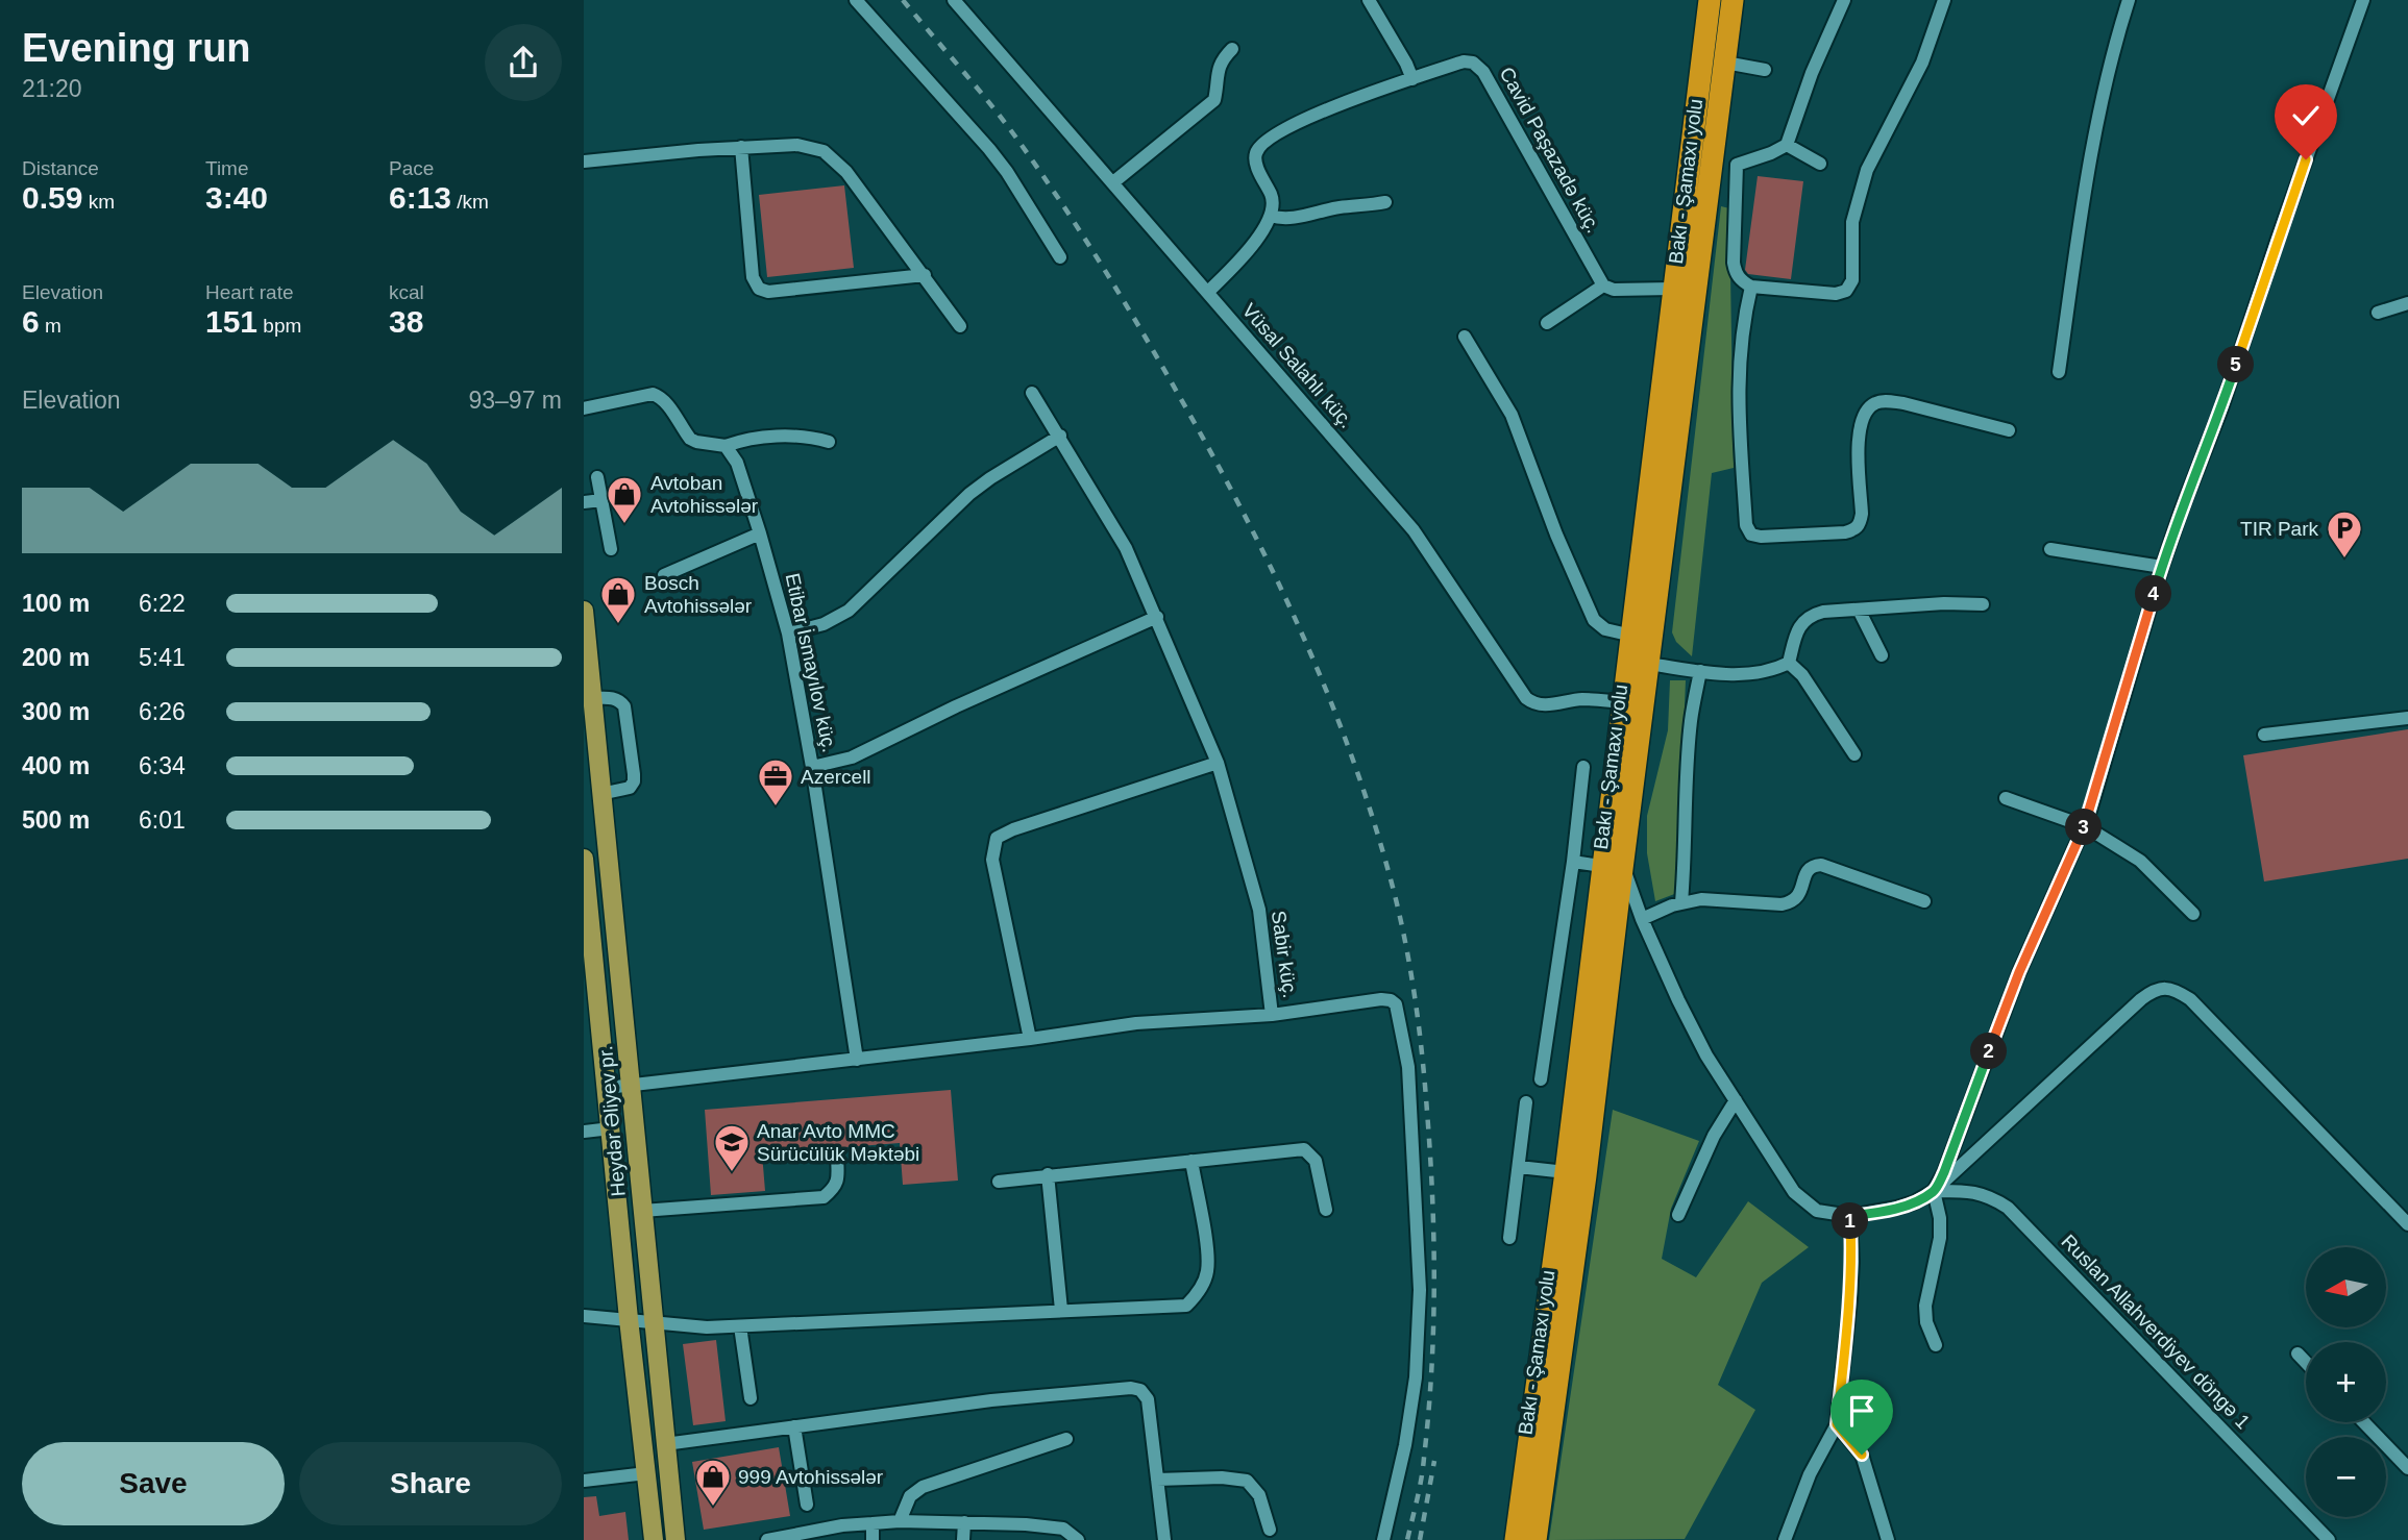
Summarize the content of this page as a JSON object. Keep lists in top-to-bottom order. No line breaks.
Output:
{"streets":{"highway":["Bakı - Şamaxı yolu"],"main road":["Heydər Əliyev pr."],"street":["Cavid Paşazadə küç.","Vüsal Salahlı küç.","Etibar İsmayılov küç.","Sabir küç.","Ruslan Allahverdiyev döngə 1"]},"crossings":[["Bakı - Şamaxı yolu","Vüsal Salahlı küç."],["Etibar İsmayılov küç.","Sabir küç."],["Sabir küç.","Heydər Əliyev pr."]],"places":{"shop":["Avtoban Avtohissələr","Bosch Avtohissələr","999 Avtohissələr"],"parking":["TIR Park"],"office":["Azercell"],"school or university":["Anar Avto MMC Sürücülük Məktəbi"]},"north":"left","page":{"heading":["Evening run","21:20"],"stats":[["Distance","0.59 km"],["Time","3:40"],["Pace","6:13 /km"],["Elevation","6 m"],["Heart rate","151 bpm"],["kcal","38"]],"pins":["5","4","3","2","1"],"chart":["Elevation","93–97 m"],"list":[{"name":"100 m","note":"6:22"},{"name":"200 m","note":"5:41"},{"name":"300 m","note":"6:26"},{"name":"400 m","note":"6:34"},{"name":"500 m","note":"6:01"}],"map_buttons":["+","−"],"buttons":["Save","Share"]}}
